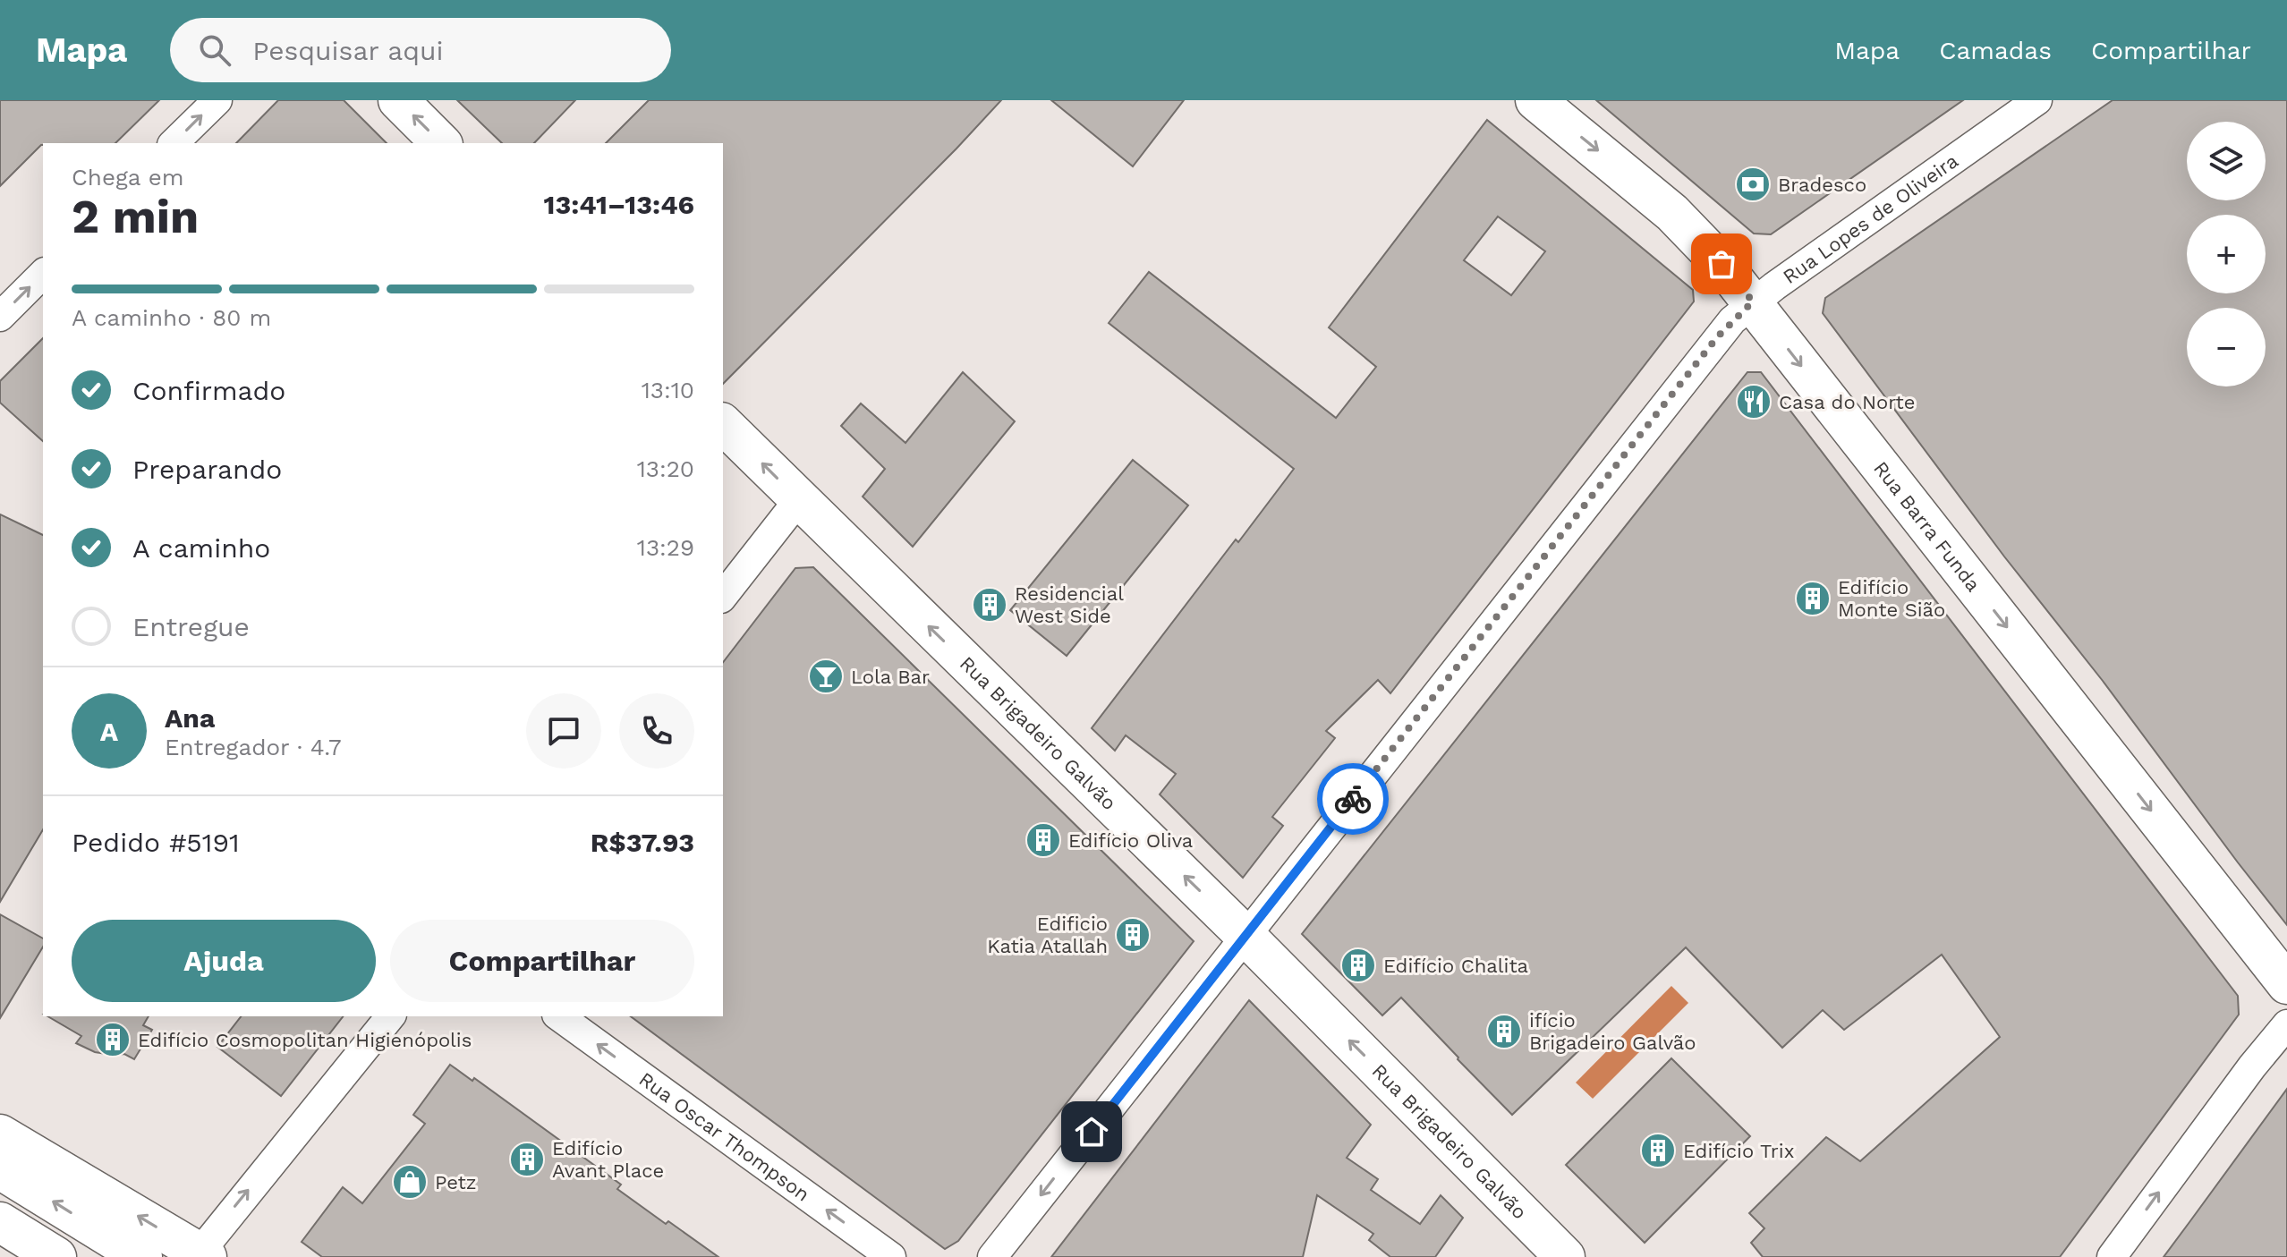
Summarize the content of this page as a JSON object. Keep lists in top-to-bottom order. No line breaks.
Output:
{"streets":{"main road":["Rua Barra Funda","Rua Brigadeiro Galvão"],"street":["Rua Lopes de Oliveira","Rua Oscar Thompson"]},"crossings":[["Rua Lopes de Oliveira","Rua Barra Funda"],["Rua Lopes de Oliveira","Rua Brigadeiro Galvão"]],"one_way":["Rua Barra Funda","Rua Brigadeiro Galvão","Rua Oscar Thompson"],"places":{"bank":["Bradesco"],"restaurant":["Casa do Norte"],"building":["Edifício Monte Sião","Residencial West Side","Edifício Oliva","Edificio Katia Atallah","Edifício Chalita","ifício Brigadeiro Galvão","Edifício Cosmopolitan Higienópolis","Edifício Trix","Edifício Avant Place"],"bar":["Lola Bar"],"shop":["Petz"]},"page":{"header":"Mapa","search":"Pesquisar aqui","nav":["Mapa","Camadas","Compartilhar"],"map_buttons":["+","−"],"heading":["2 min","Chega em","13:41–13:46"],"panel":["Ana","Entregador · 4.7","Pedido #5191","R$37.93"],"bar":"A caminho · 80 m","list":[["Confirmado","13:10"],["Preparando","13:20"],["A caminho","13:29"],"Entregue"],"round":"A","buttons":["Ajuda","Compartilhar"]}}
